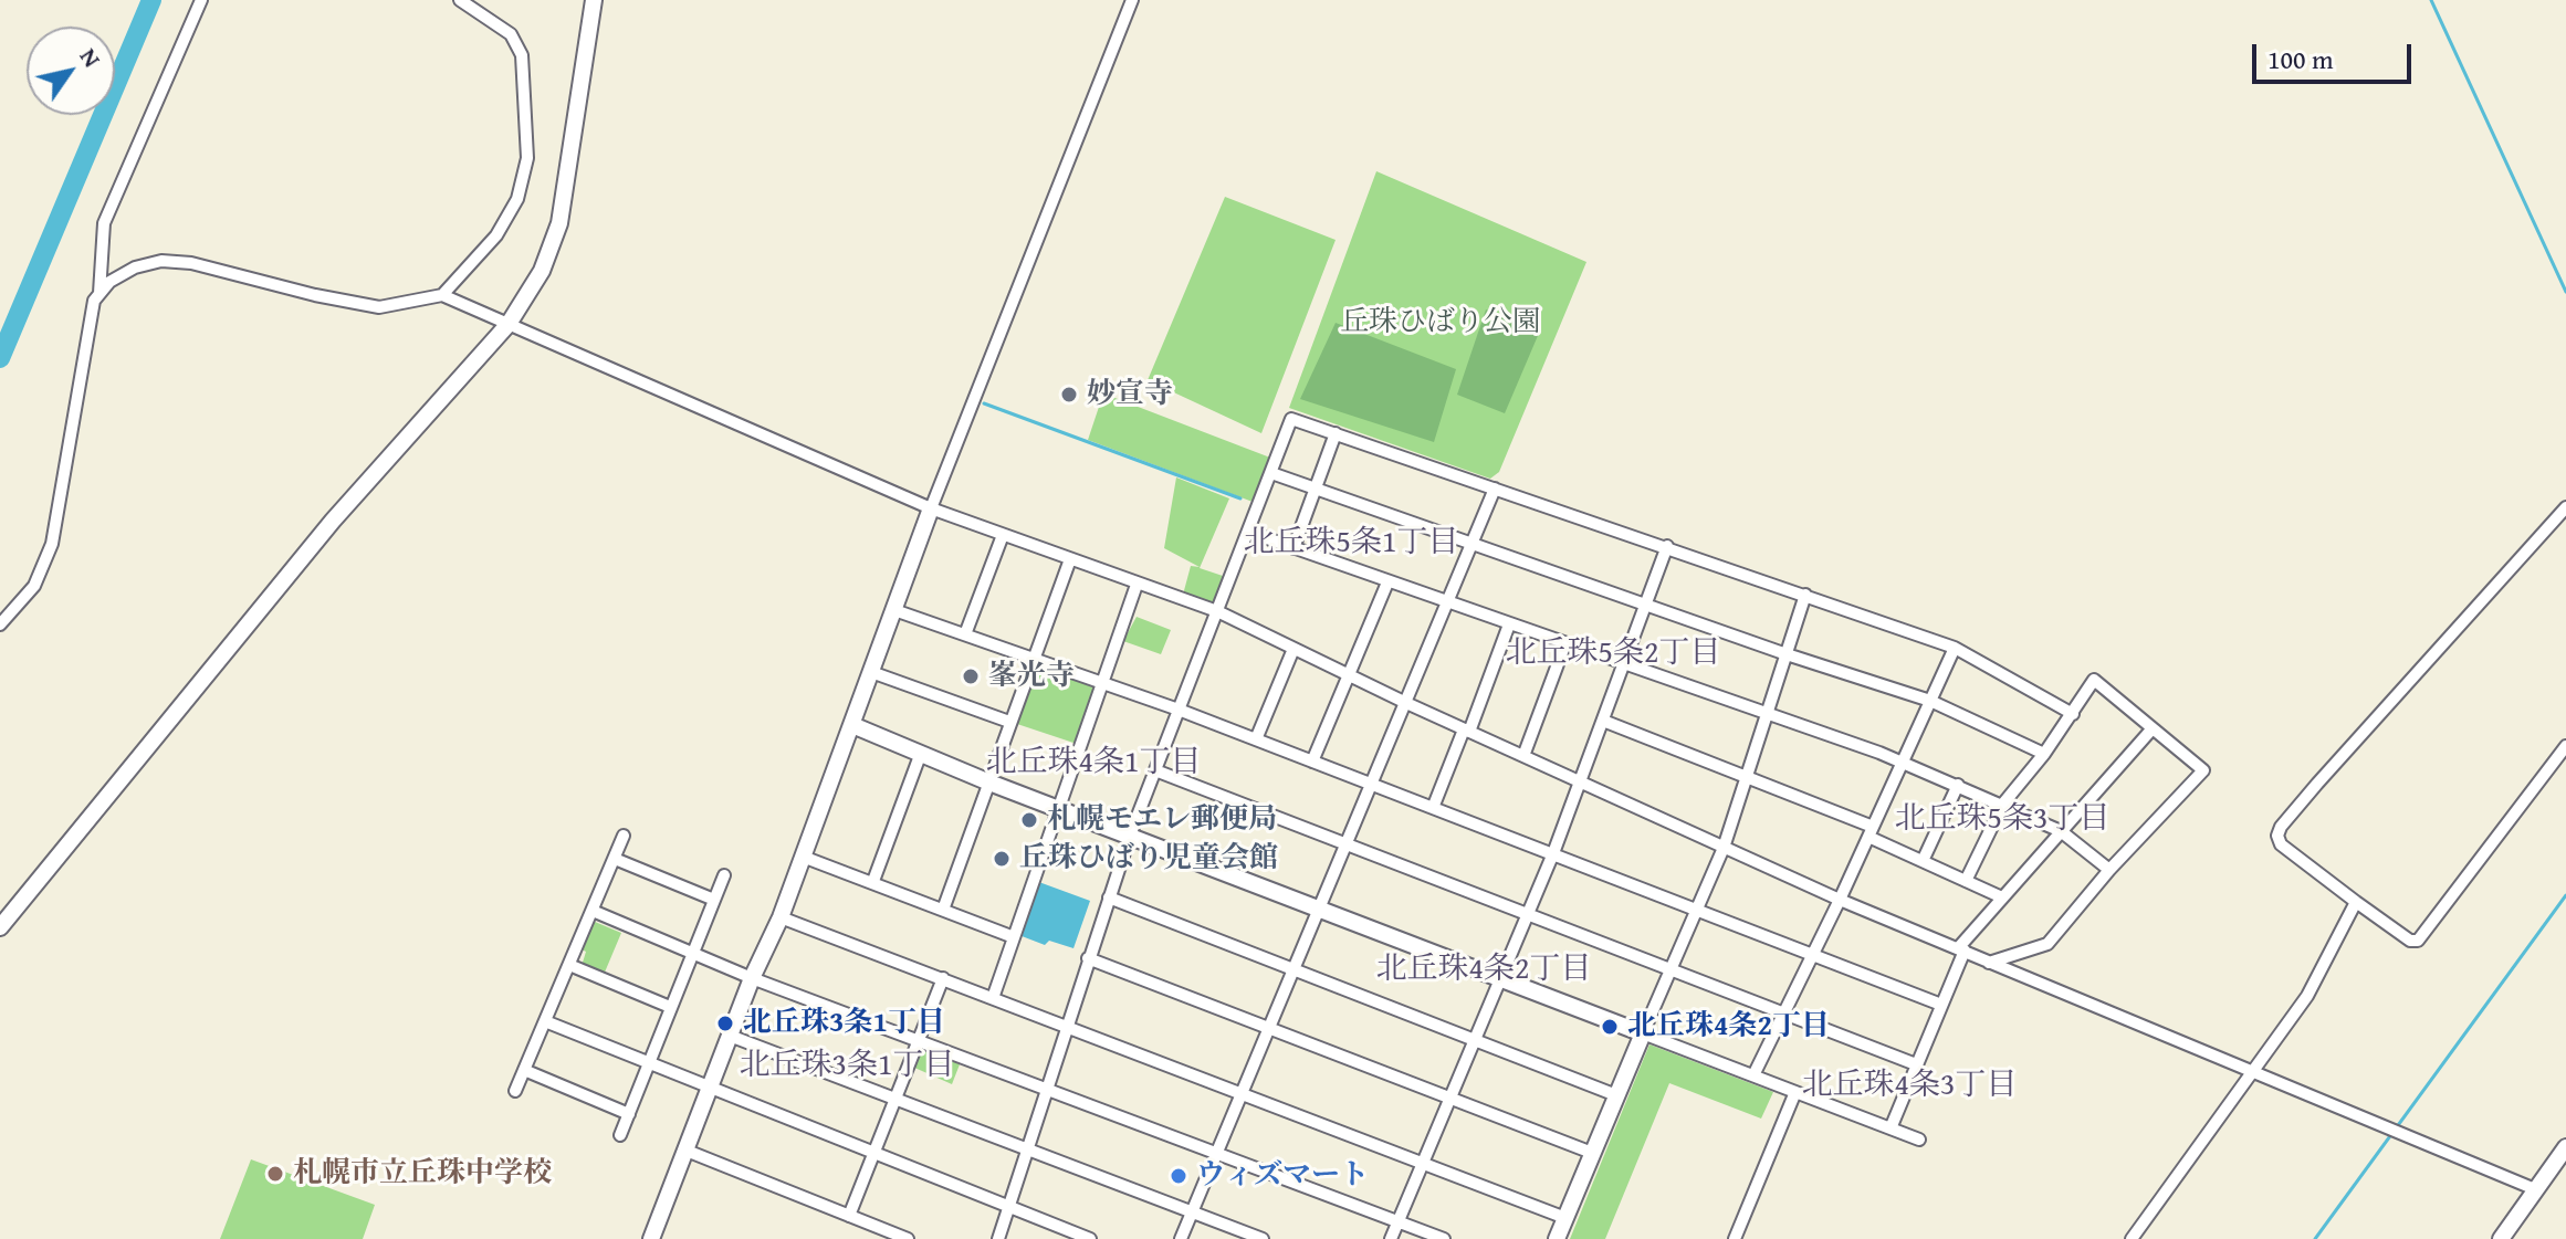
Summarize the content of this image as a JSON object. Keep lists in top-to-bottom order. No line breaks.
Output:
{"districts":["北丘珠5条1丁目","北丘珠5条2丁目","北丘珠4条1丁目","北丘珠5条3丁目","北丘珠4条2丁目","北丘珠3条1丁目","北丘珠4条3丁目"],"parks":["丘珠ひばり公園"],"places":["妙宣寺","峯光寺","札幌モエレ郵便局","丘珠ひばり児童会館","北丘珠3条1丁目","北丘珠4条2丁目","札幌市立丘珠中学校","ウィズマート"],"scale_bar":"100 m","north":"top right"}
